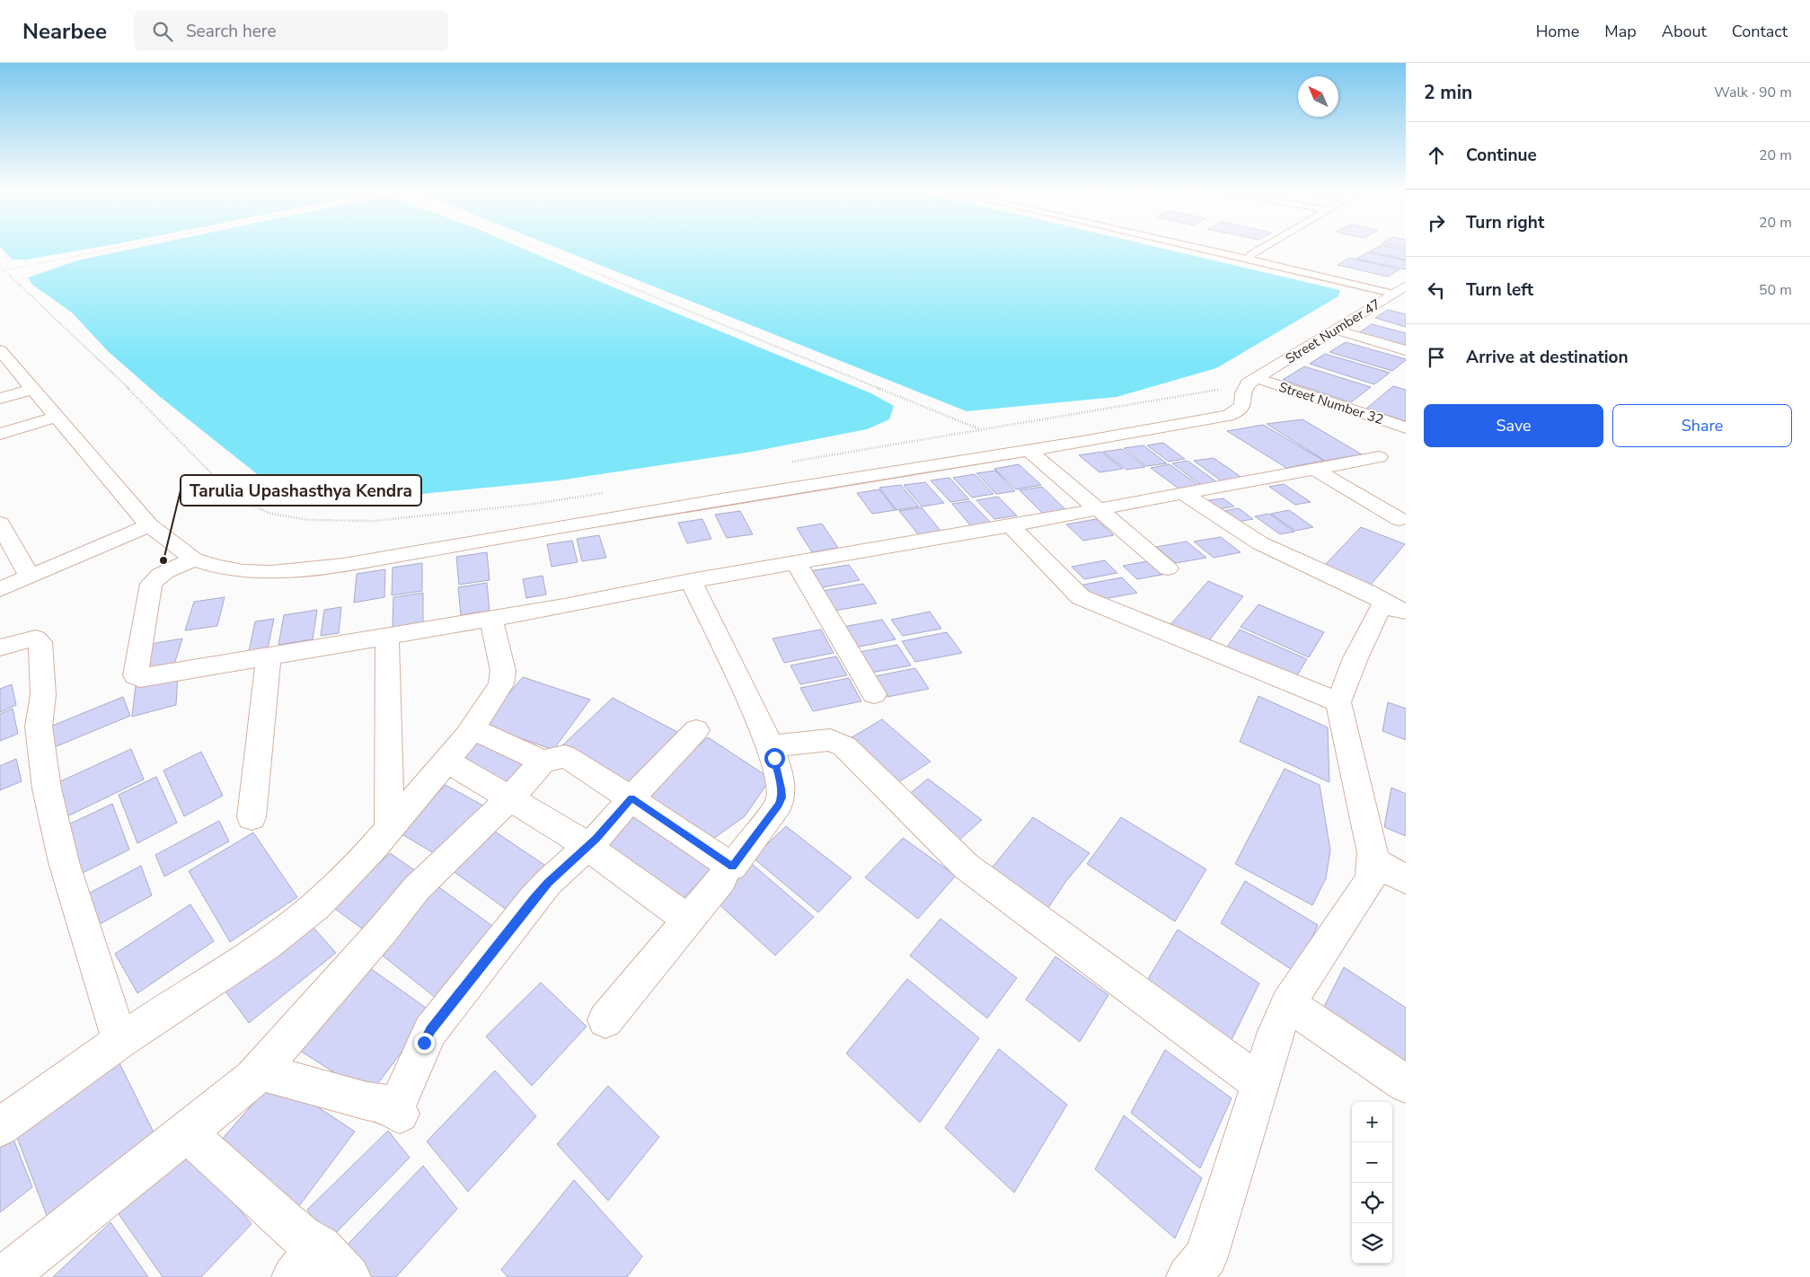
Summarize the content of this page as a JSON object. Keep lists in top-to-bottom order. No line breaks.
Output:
{"streets":{"street":["Street Number 47","Street Number 32"]},"crossings":[["Street Number 47","Street Number 32"]],"places":["Tarulia Upashasthya Kendra"],"north":"top left","page":{"header":"Nearbee","search":"Search here","nav":["Home","Map","About","Contact"],"heading":["2 min","Walk · 90 m"],"list":[["Continue","20 m"],["Turn right","20 m"],["Turn left","50 m"],"Arrive at destination"],"buttons":["Save","Share"],"map_buttons":["+","−"]}}
